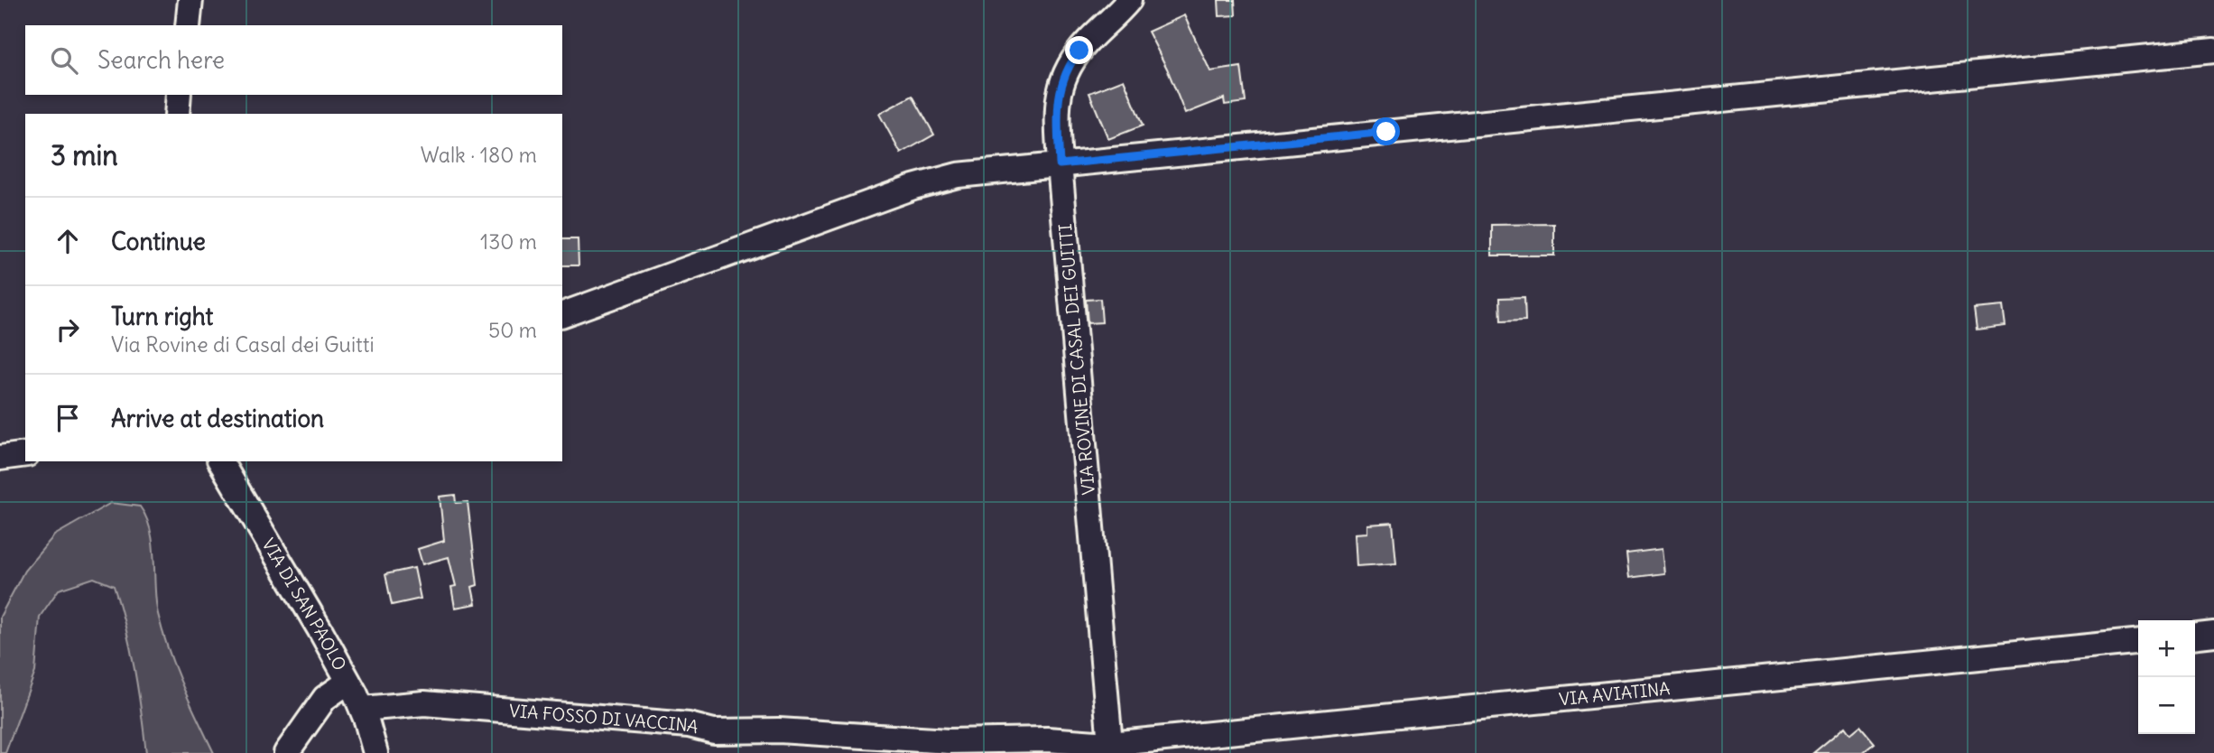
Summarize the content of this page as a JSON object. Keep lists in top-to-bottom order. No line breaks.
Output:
{"streets":{"street":["VIA ROVINE DI CASAL DEI GUITTI","VIA DI SAN PAOLO","VIA AVIATINA","VIA FOSSO DI VACCINA"]},"crossings":[["VIA ROVINE DI CASAL DEI GUITTI","VIA AVIATINA"],["VIA ROVINE DI CASAL DEI GUITTI","VIA FOSSO DI VACCINA"],["VIA DI SAN PAOLO","VIA FOSSO DI VACCINA"],["VIA AVIATINA","VIA FOSSO DI VACCINA"]],"page":{"search":"Search here","heading":["3 min","Walk · 180 m"],"list":[["Continue","130 m"],["Turn right","Via Rovine di Casal dei Guitti","50 m"],"Arrive at destination"],"map_buttons":["+","−"]}}
